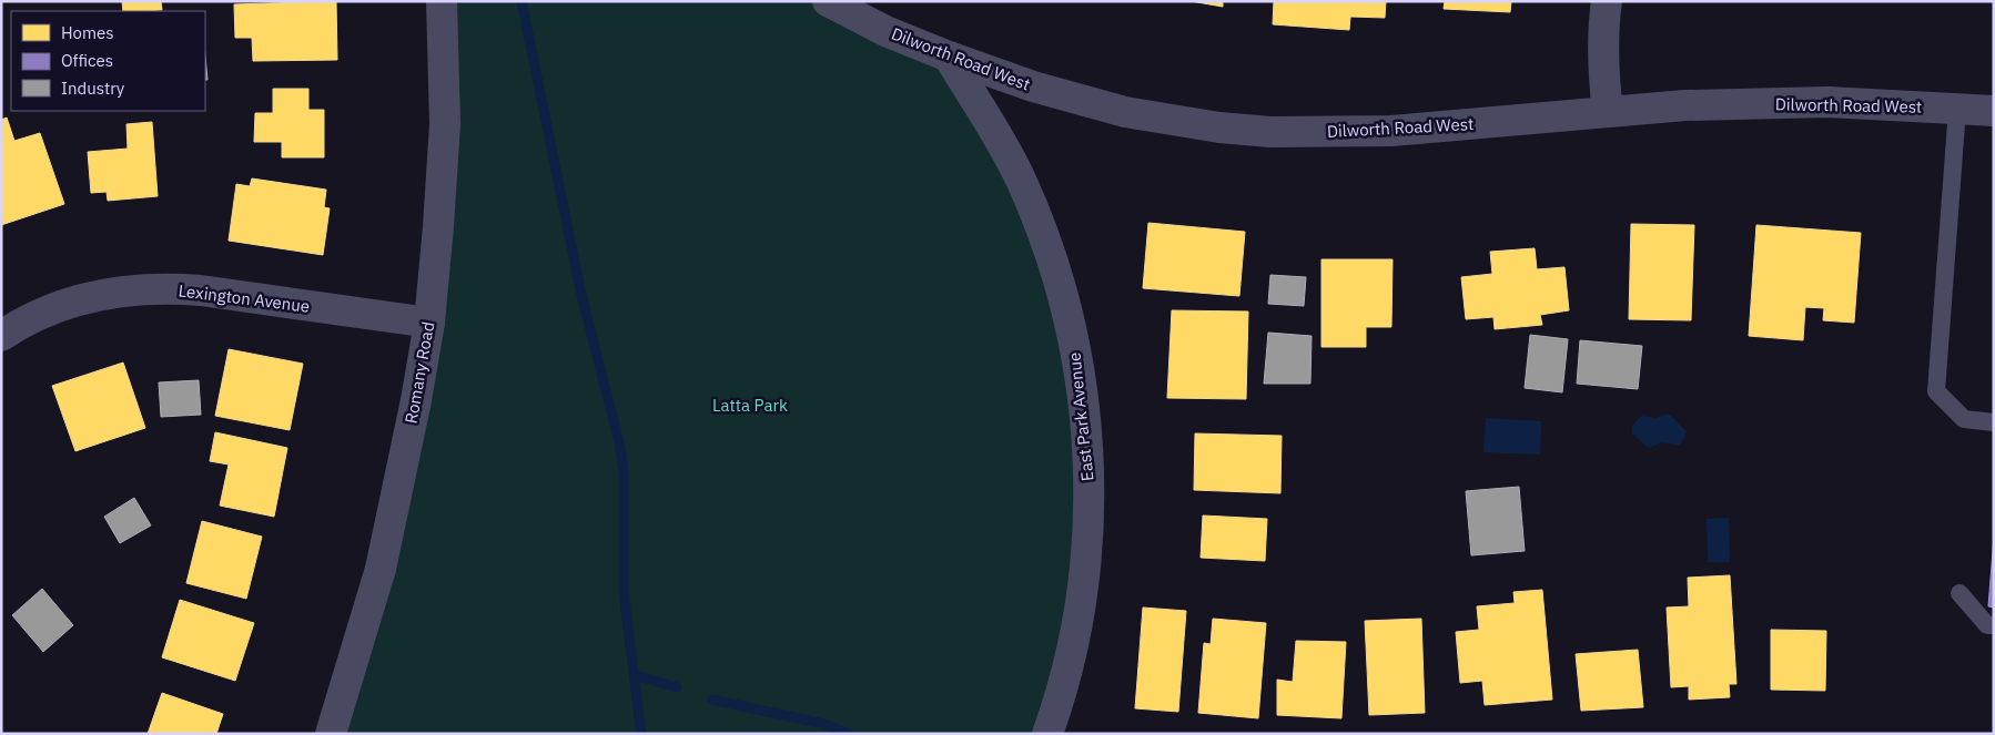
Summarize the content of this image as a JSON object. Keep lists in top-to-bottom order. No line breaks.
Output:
{"streets":{"street":["Dilworth Road West","Lexington Avenue","Romany Road","East Park Avenue"]},"crossings":[["Dilworth Road West","East Park Avenue"],["Lexington Avenue","Romany Road"]],"parks":["Latta Park"],"legend":["Homes","Offices","Industry"]}
